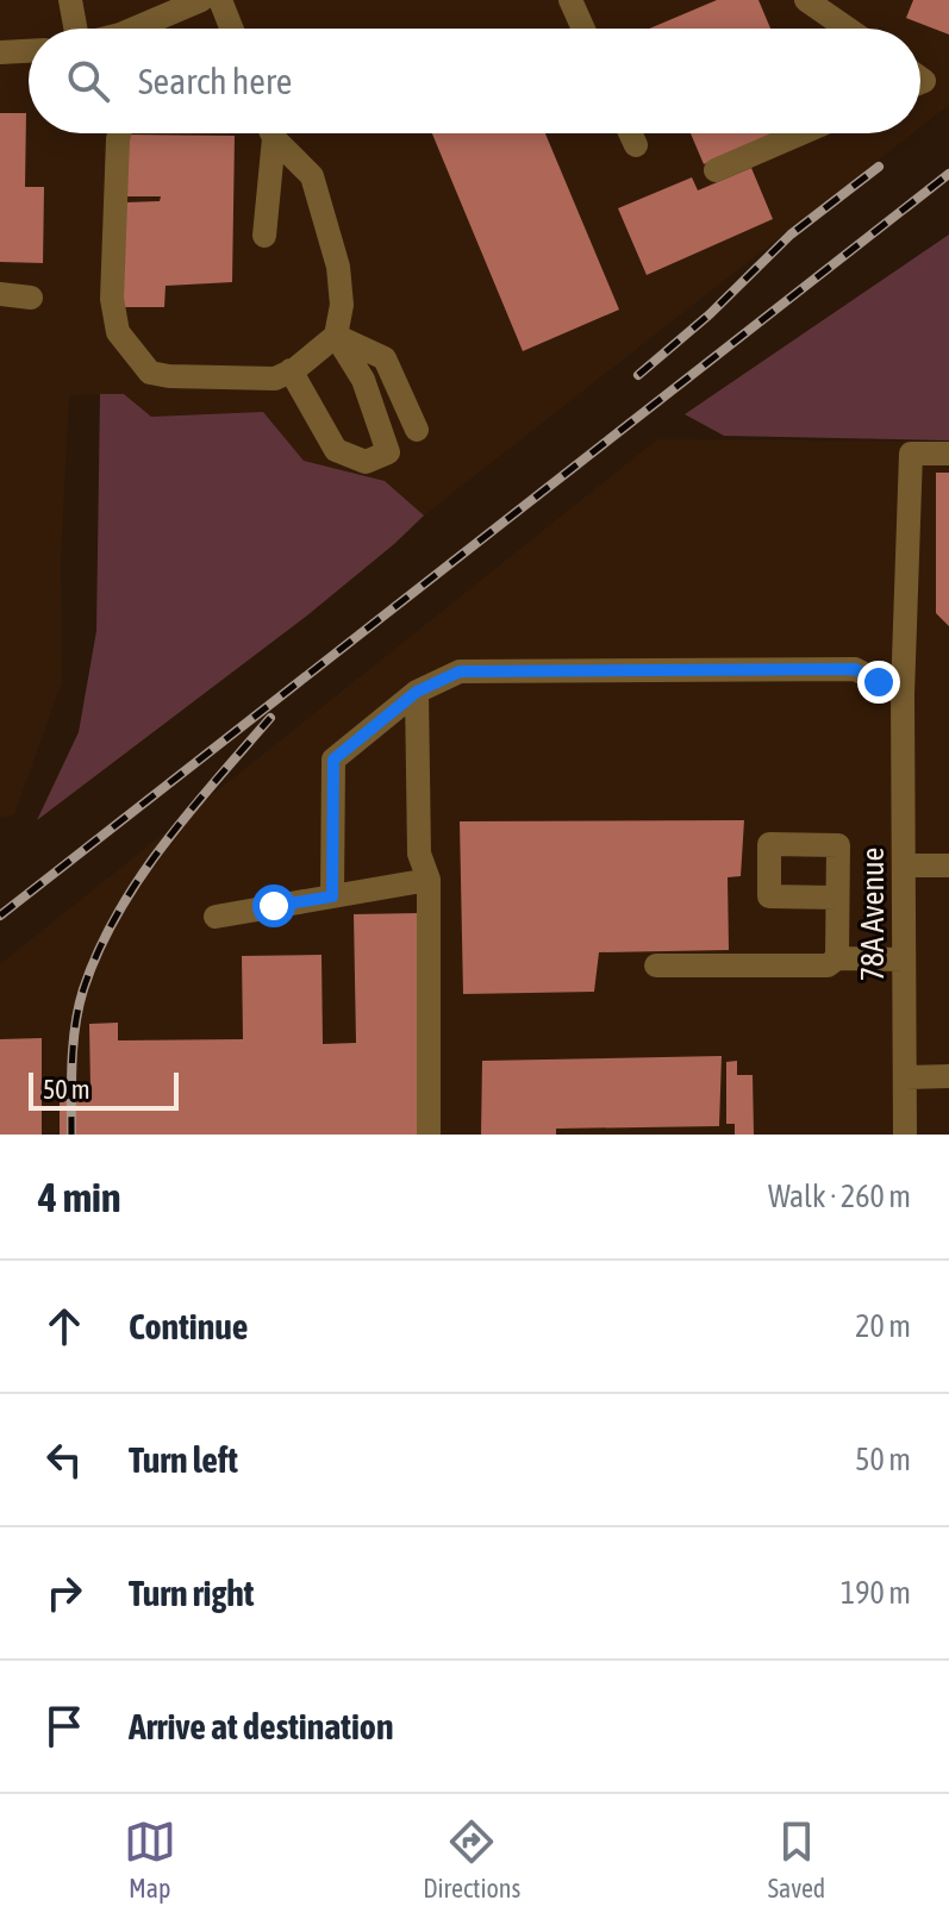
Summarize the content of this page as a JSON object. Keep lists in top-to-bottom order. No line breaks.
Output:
{"streets":{"street":["78A Avenue"]},"scale_bar":"50 m","page":{"search":"Search here","scale":"50 m","heading":["4 min","Walk · 260 m"],"list":[["Continue","20 m"],["Turn left","50 m"],["Turn right","190 m"],"Arrive at destination"],"nav":["Map","Directions","Saved"]}}
